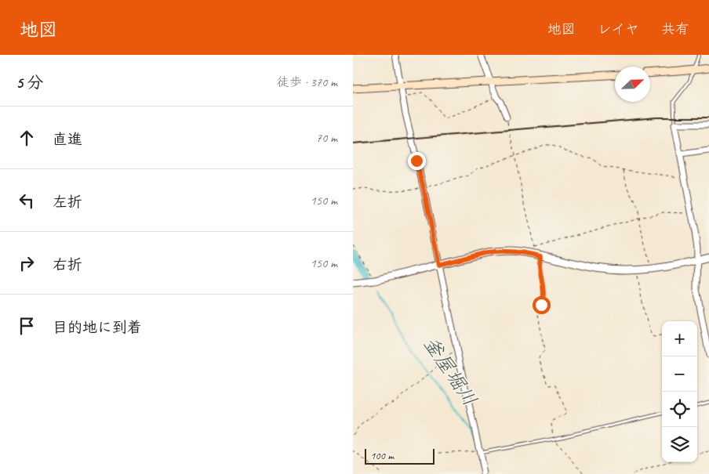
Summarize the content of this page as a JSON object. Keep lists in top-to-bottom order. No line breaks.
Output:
{"water":["釜屋堀川"],"scale_bar":"100 m","north":"top right","page":{"header":"地図","nav":["地図","レイヤ","共有"],"heading":["5 分","徒歩 · 370 m"],"list":[["直進","70 m"],["左折","150 m"],["右折","150 m"],"目的地に到着"],"map_buttons":["+","−"],"scale":"100 m"}}
